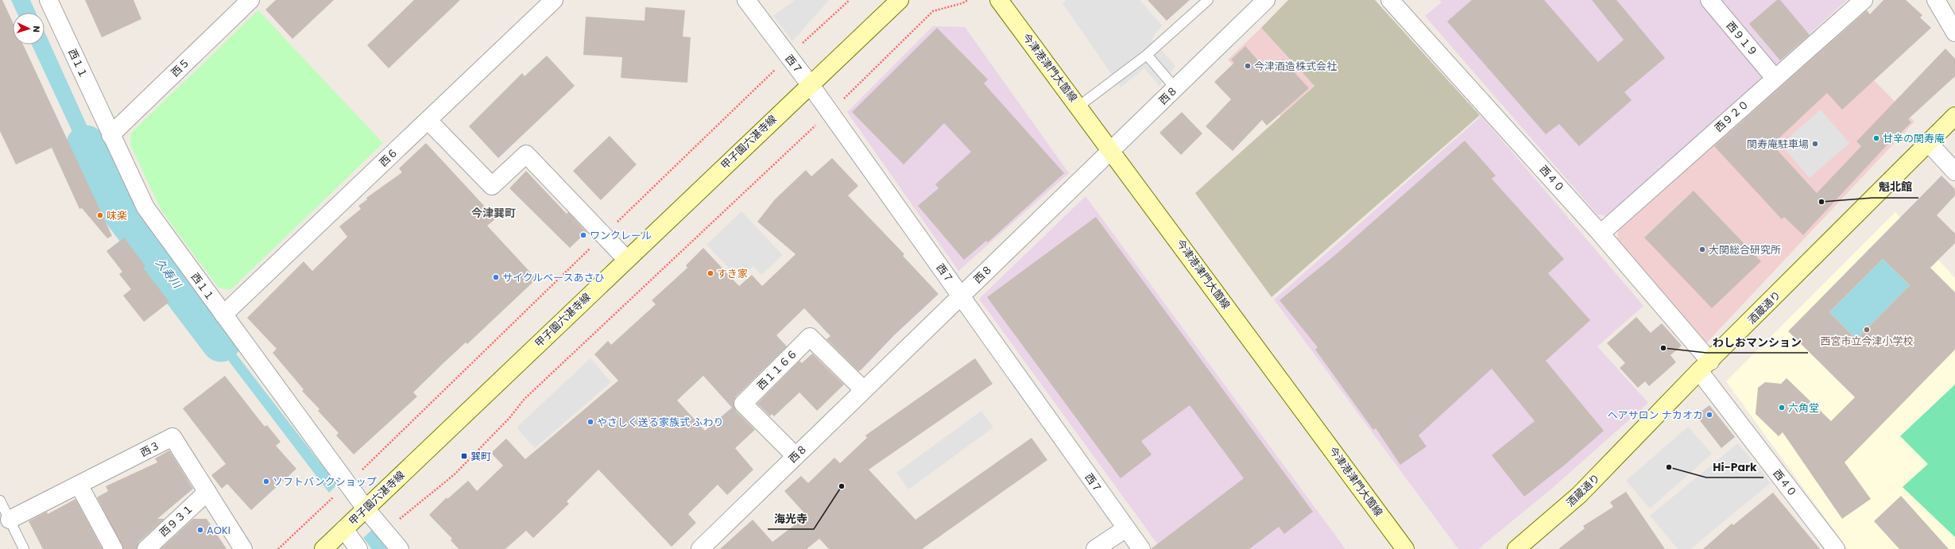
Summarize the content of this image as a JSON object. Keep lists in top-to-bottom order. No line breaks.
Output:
{"streets":{"main road":["今津港津門大箇線","甲子園六湛寺線","酒蔵通り"],"street":["西９１９","西１１","西７","西５","西８","西９２０","西６","西４０","西１１６６","西３","西９３１"]},"crossings":[["西９１９","西９２０"],["西１１","西５"],["西１１","甲子園六湛寺線"],["西１１","西６"],["西７","西８"],["西７","甲子園六湛寺線"],["今津港津門大箇線","西８"],["西８","西１１６６"],["西９２０","西４０"],["西４０","酒蔵通り"],["西３","西９３１"]],"districts":["今津巽町"],"water":["久寿川"],"places":{"other":["今津酒造株式会社","甘辛の関寿庵","関寿庵駐車場","魁北館","味楽","ワンクレール","大関総合研究所","すき家","サイクルベースあさひ","西宮市立今津小学校","わしおマンション","六角堂","ヘアサロン ナカオカ","やさしく送る家族式 ふわり","Hi-Park","ソフトバンクショップ","海光寺","AOKI"],"transit":["巽町"]},"north":"right"}
